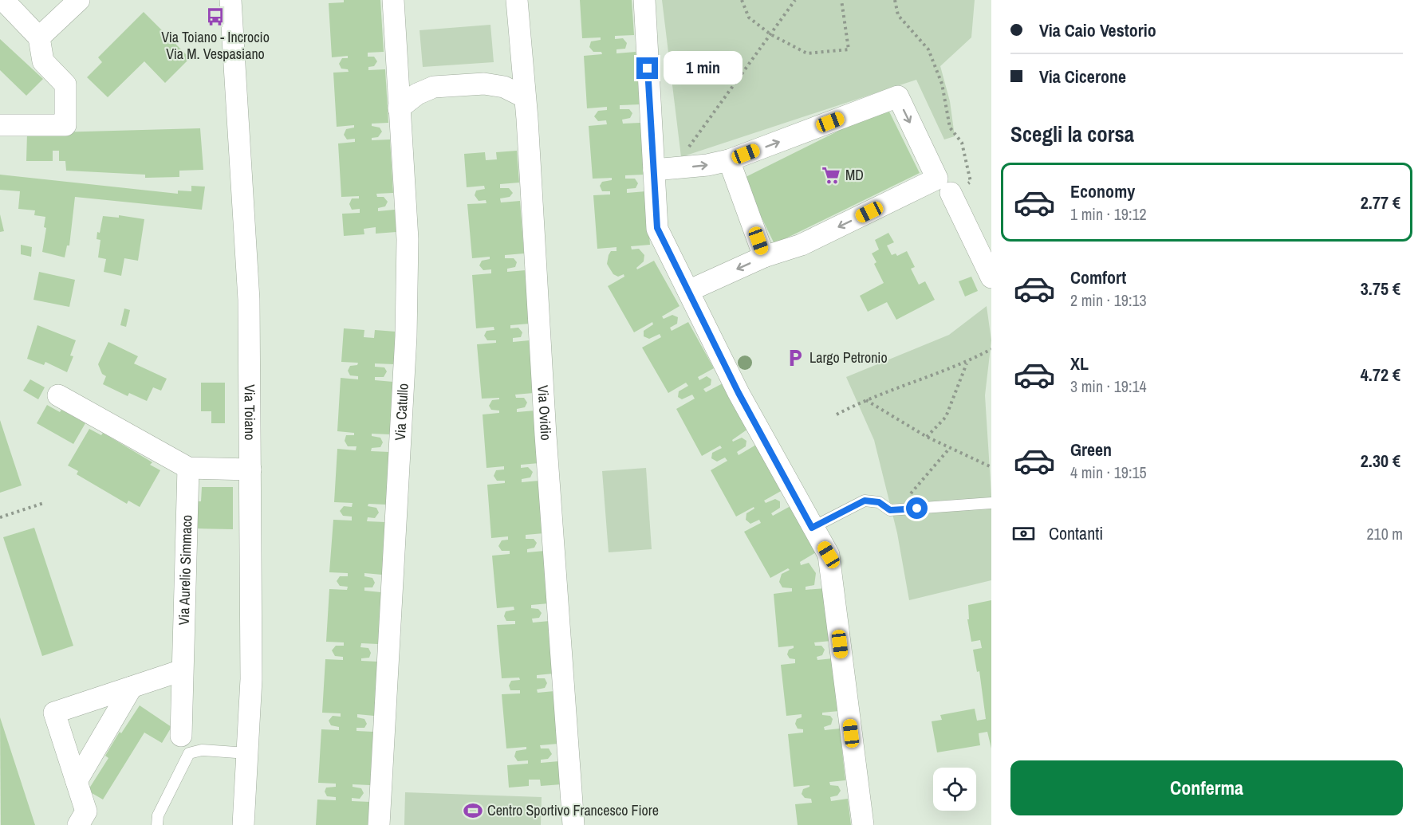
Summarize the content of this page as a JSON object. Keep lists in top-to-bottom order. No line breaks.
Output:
{"streets":{"street":["Via Toiano","Via Catullo","Via Ovidio","Via Aurelio Simmaco"]},"places":{"bus stop":["Via Toiano - Incrocio Via M. Vespasiano"],"supermarket":["MD"],"parking":["Largo Petronio"],"sports":["Centro Sportivo Francesco Fiore"]},"page":{"banner":["Via Caio Vestorio","Via Cicerone"],"bubble":"1 min","heading":"Scegli la corsa","list":[{"name":"Economy","note":"1 min · 19:12","value":"2.77 €"},{"name":"Comfort","note":"2 min · 19:13","value":"3.75 €"},{"name":"XL","note":"3 min · 19:14","value":"4.72 €"},{"name":"Green","note":"4 min · 19:15","value":"2.30 €"}],"pay":["Contanti","210 m"],"buttons":"Conferma"}}
